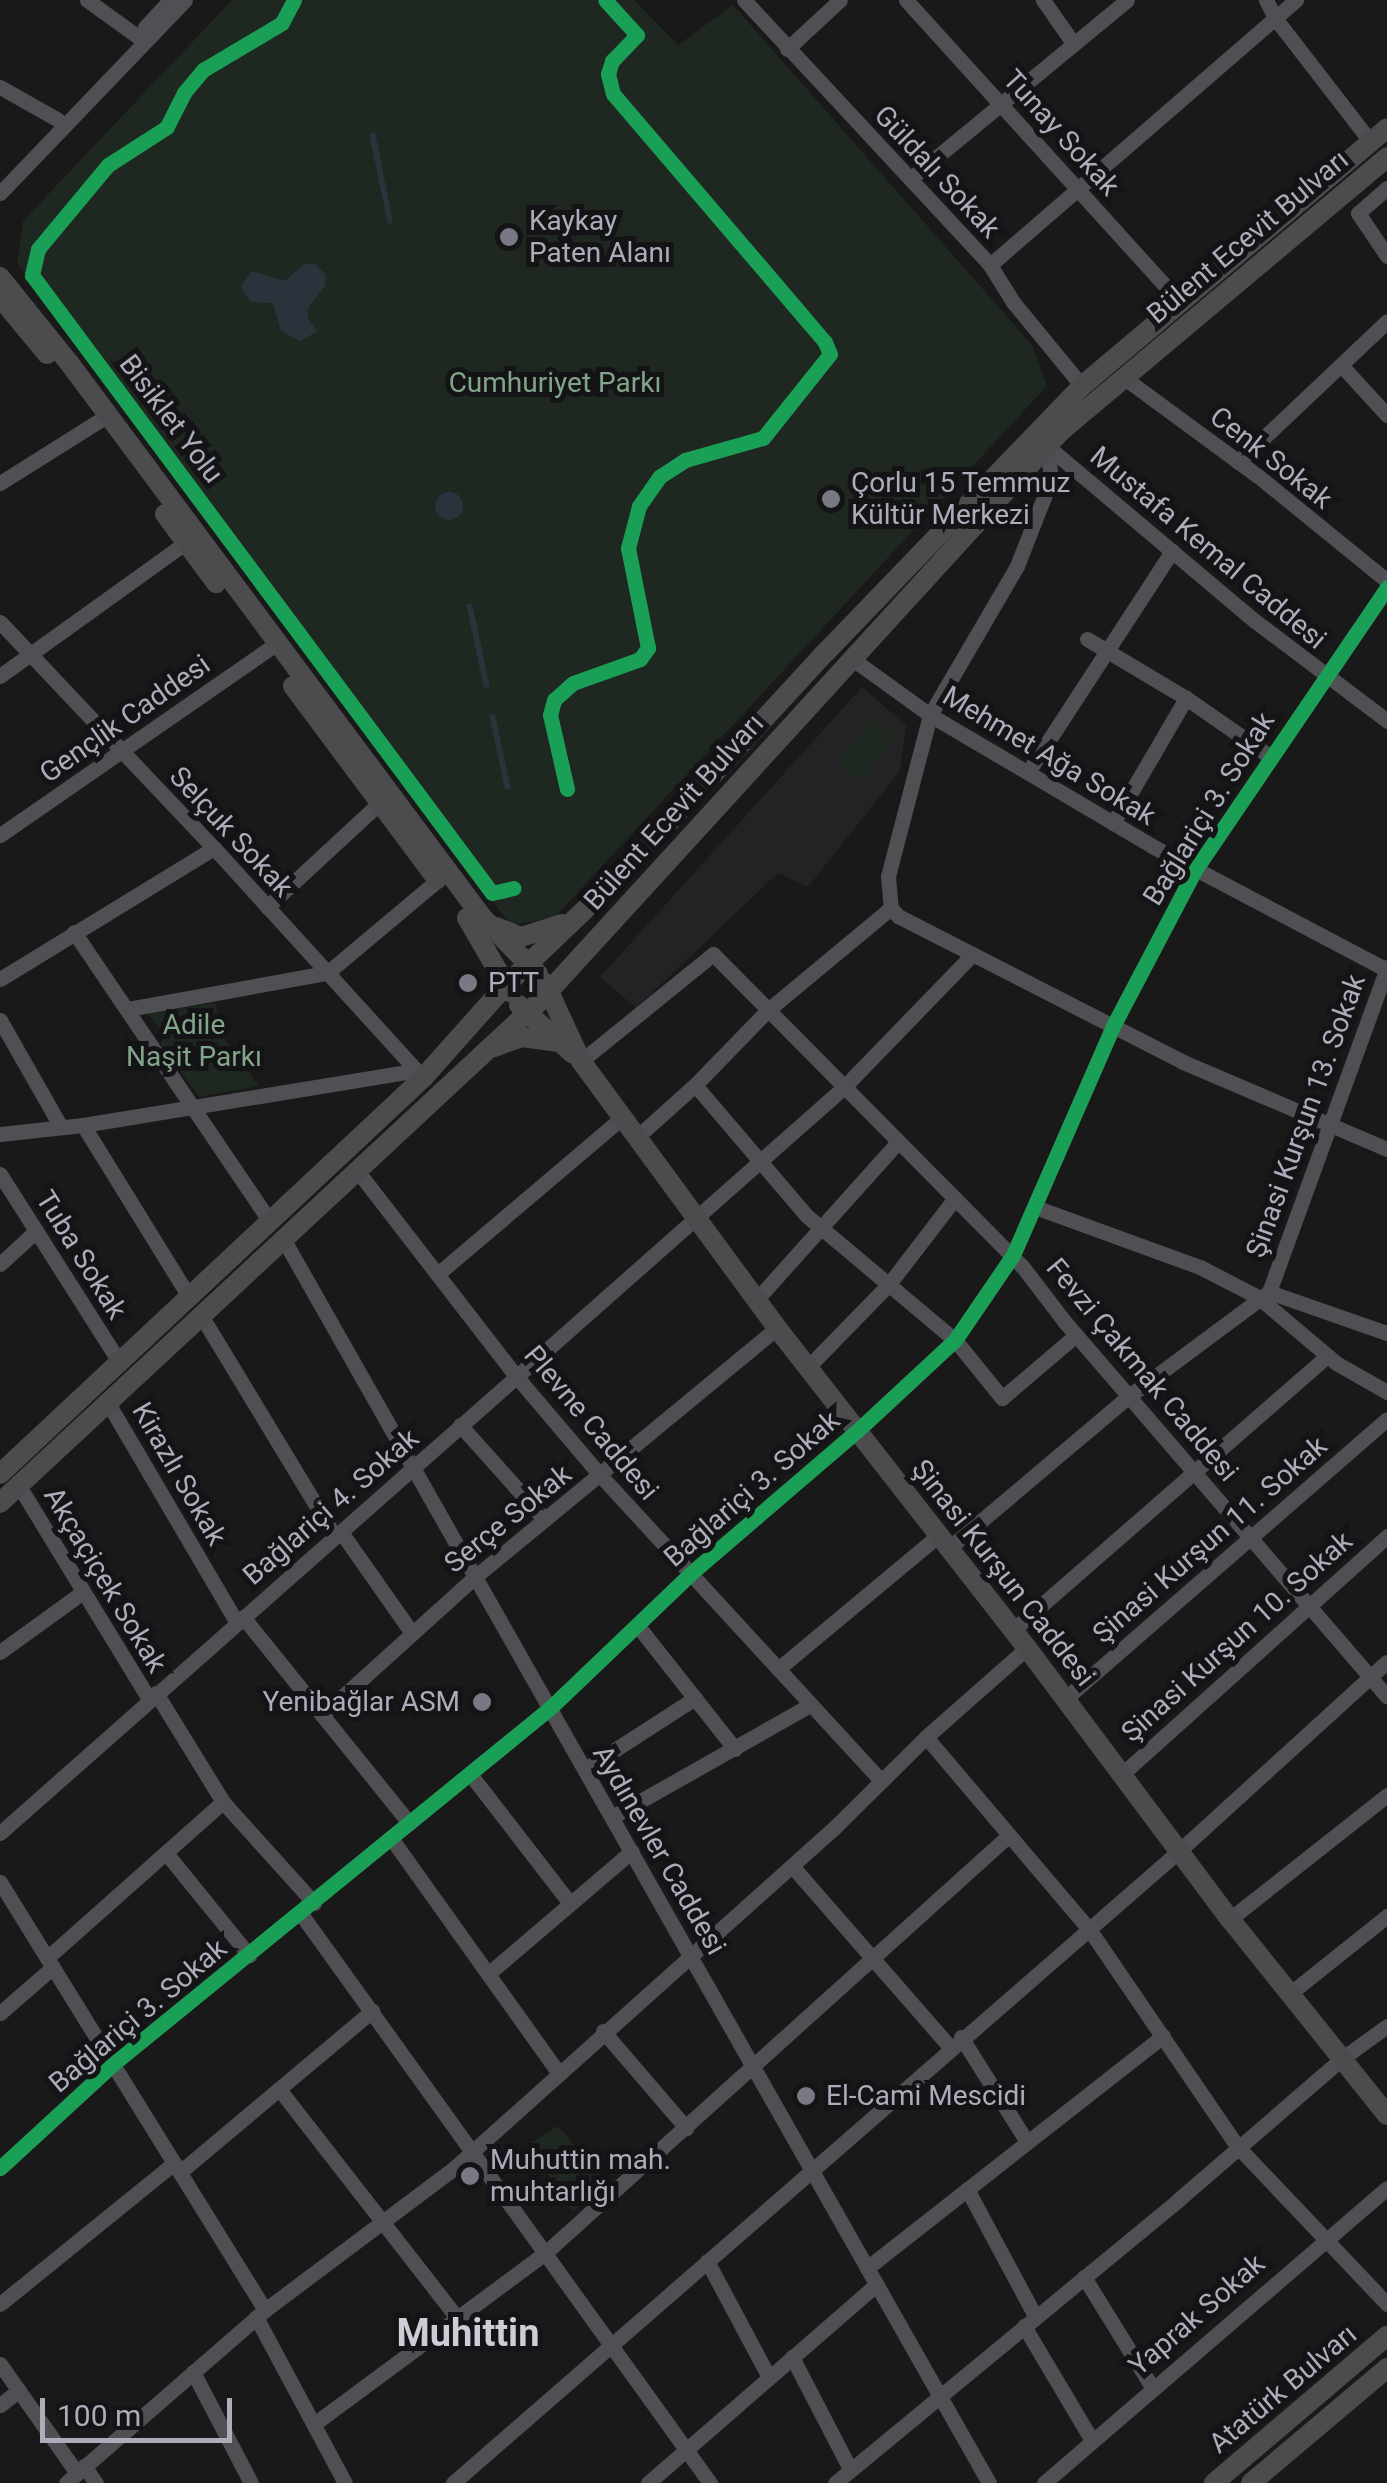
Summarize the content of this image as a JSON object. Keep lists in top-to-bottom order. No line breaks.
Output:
{"streets":{"main road":["Bülent Ecevit Bulvarı","Şinasi Kurşun Caddesi","Atatürk Bulvarı"],"street":["Tunay Sokak","Güldalı Sokak","Cenk Sokak","Mustafa Kemal Caddesi","Gençlik Caddesi","Mehmet Ağa Sokak","Bağlariçi 3. Sokak","Selçuk Sokak","Şinasi Kurşun 13. Sokak","Tuba Sokak","Fevzi Çakmak Caddesi","Plevne Caddesi","Kirazlı Sokak","Bağlariçi 4. Sokak","Serçe Sokak","Şinasi Kurşun 11. Sokak","Akçaçiçek Sokak","Şinasi Kurşun 10. Sokak","Aydınevler Caddesi","Yaprak Sokak"],"cycle path":["Bisiklet Yolu"]},"crossings":[["Tunay Sokak","Bülent Ecevit Bulvarı"],["Bülent Ecevit Bulvarı","Cenk Sokak"],["Bülent Ecevit Bulvarı","Mustafa Kemal Caddesi"],["Bülent Ecevit Bulvarı","Mehmet Ağa Sokak"],["Bülent Ecevit Bulvarı","Selçuk Sokak"],["Bülent Ecevit Bulvarı","Tuba Sokak"],["Bülent Ecevit Bulvarı","Plevne Caddesi"],["Bülent Ecevit Bulvarı","Kirazlı Sokak"],["Bülent Ecevit Bulvarı","Şinasi Kurşun Caddesi"],["Bülent Ecevit Bulvarı","Akçaçiçek Sokak"],["Bülent Ecevit Bulvarı","Aydınevler Caddesi"],["Cenk Sokak","Bağlariçi 3. Sokak"],["Mustafa Kemal Caddesi","Bağlariçi 3. Sokak"],["Gençlik Caddesi","Selçuk Sokak"],["Gençlik Caddesi","Şinasi Kurşun Caddesi"],["Mehmet Ağa Sokak","Bağlariçi 3. Sokak"],["Mehmet Ağa Sokak","Şinasi Kurşun 13. Sokak"],["Bağlariçi 3. Sokak","Fevzi Çakmak Caddesi"],["Bağlariçi 3. Sokak","Plevne Caddesi"],["Bağlariçi 3. Sokak","Kirazlı Sokak"],["Bağlariçi 3. Sokak","Şinasi Kurşun Caddesi"],["Bağlariçi 3. Sokak","Akçaçiçek Sokak"],["Bağlariçi 3. Sokak","Aydınevler Caddesi"],["Şinasi Kurşun 13. Sokak","Fevzi Çakmak Caddesi"],["Şinasi Kurşun 13. Sokak","Plevne Caddesi"],["Şinasi Kurşun 13. Sokak","Şinasi Kurşun Caddesi"],["Fevzi Çakmak Caddesi","Bağlariçi 4. Sokak"],["Fevzi Çakmak Caddesi","Şinasi Kurşun 11. Sokak"],["Fevzi Çakmak Caddesi","Şinasi Kurşun Caddesi"],["Fevzi Çakmak Caddesi","Şinasi Kurşun 10. Sokak"],["Plevne Caddesi","Bağlariçi 4. Sokak"],["Plevne Caddesi","Serçe Sokak"],["Kirazlı Sokak","Bağlariçi 4. Sokak"],["Kirazlı Sokak","Serçe Sokak"],["Bağlariçi 4. Sokak","Şinasi Kurşun Caddesi"],["Bağlariçi 4. Sokak","Akçaçiçek Sokak"],["Bağlariçi 4. Sokak","Aydınevler Caddesi"],["Serçe Sokak","Şinasi Kurşun Caddesi"],["Serçe Sokak","Aydınevler Caddesi"],["Şinasi Kurşun 11. Sokak","Şinasi Kurşun Caddesi"],["Şinasi Kurşun Caddesi","Şinasi Kurşun 10. Sokak"]],"districts":["Muhittin"],"parks":["Cumhuriyet Parkı","Adile Naşit Parkı"],"places":["Kaykay Paten Alanı","Çorlu 15 Temmuz Kültür Merkezi","PTT","Yenibağlar ASM","El-Cami Mescidi","Muhuttin mah. muhtarlığı"],"scale_bar":"100 m"}
